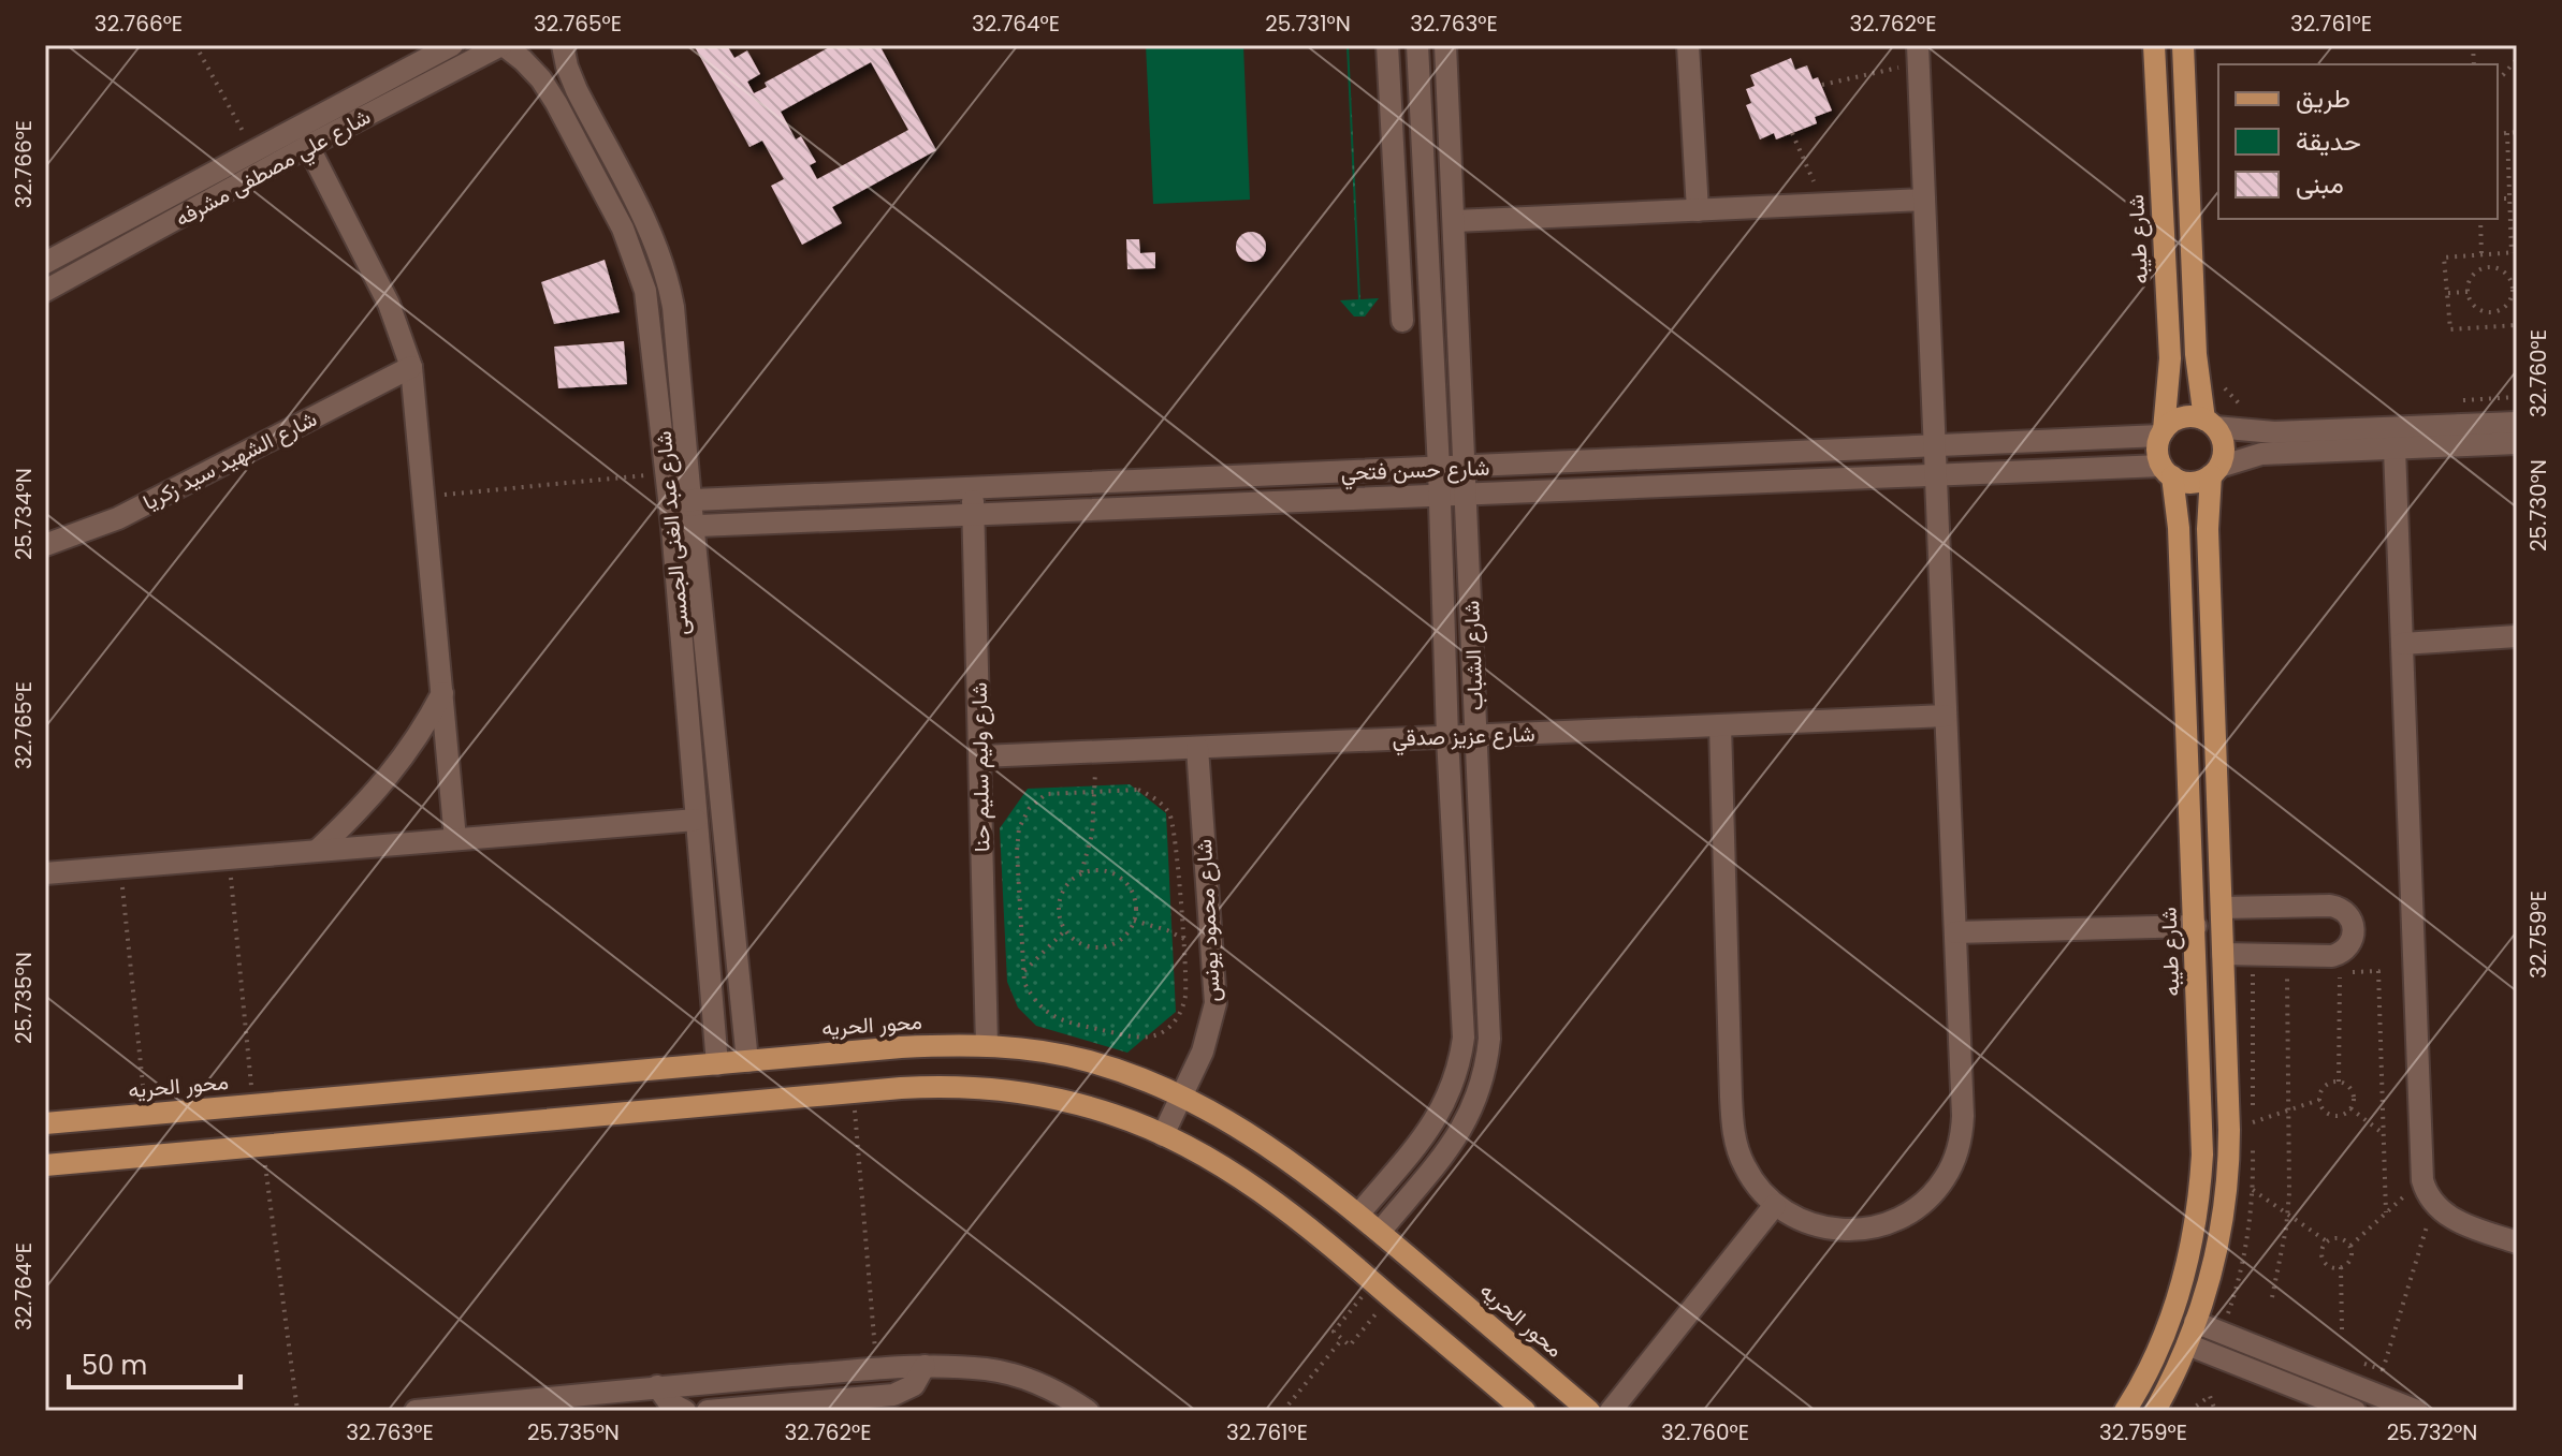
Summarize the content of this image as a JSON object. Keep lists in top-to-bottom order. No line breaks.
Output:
{"streets":{"main road":["شارع طيبه","محور الحريه"],"street":["شارع علي مصطفى مشرفه","شارع الشهيد سيد زكريا","شارع حسن فتحي","شارع عبد الغنى الجمسى","شارع الشباب","شارع عزيز صدقي","شارع وليم سليم حنا","شارع محمود يونس"]},"crossings":[["شارع علي مصطفى مشرفه","شارع عبد الغنى الجمسى"],["شارع طيبه","شارع حسن فتحي"],["شارع حسن فتحي","شارع عبد الغنى الجمسى"],["شارع حسن فتحي","شارع الشباب"],["شارع حسن فتحي","شارع وليم سليم حنا"],["شارع عبد الغنى الجمسى","محور الحريه"],["شارع الشباب","شارع عزيز صدقي"],["شارع الشباب","محور الحريه"],["شارع عزيز صدقي","شارع وليم سليم حنا"],["شارع عزيز صدقي","شارع محمود يونس"],["شارع وليم سليم حنا","محور الحريه"],["شارع محمود يونس","محور الحريه"]],"legend":["طريق","حديقة","مبنى"],"scale_bar":"50 m","coordinates":["32.766°E","32.765°E","32.764°E","25.731°N","32.763°E","32.762°E","32.761°E","32.760°E","25.730°N","25.734°N","32.759°E","25.735°N","25.732°N"]}
